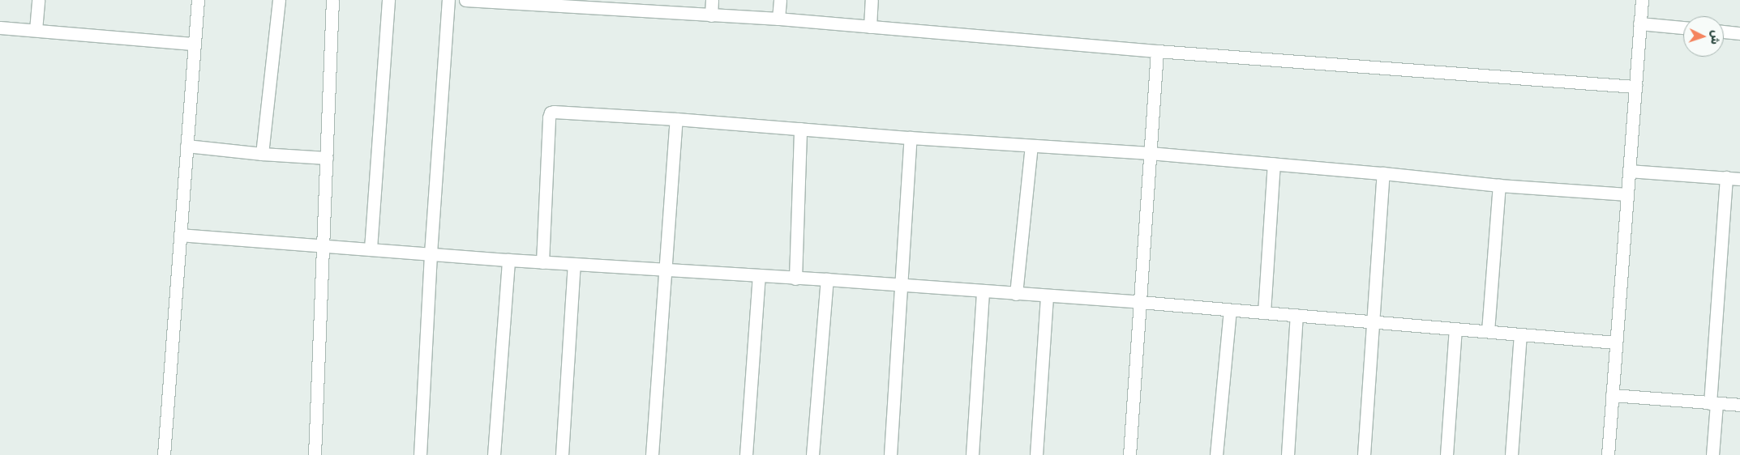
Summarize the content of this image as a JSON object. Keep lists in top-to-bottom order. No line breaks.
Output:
{"north":"right"}
